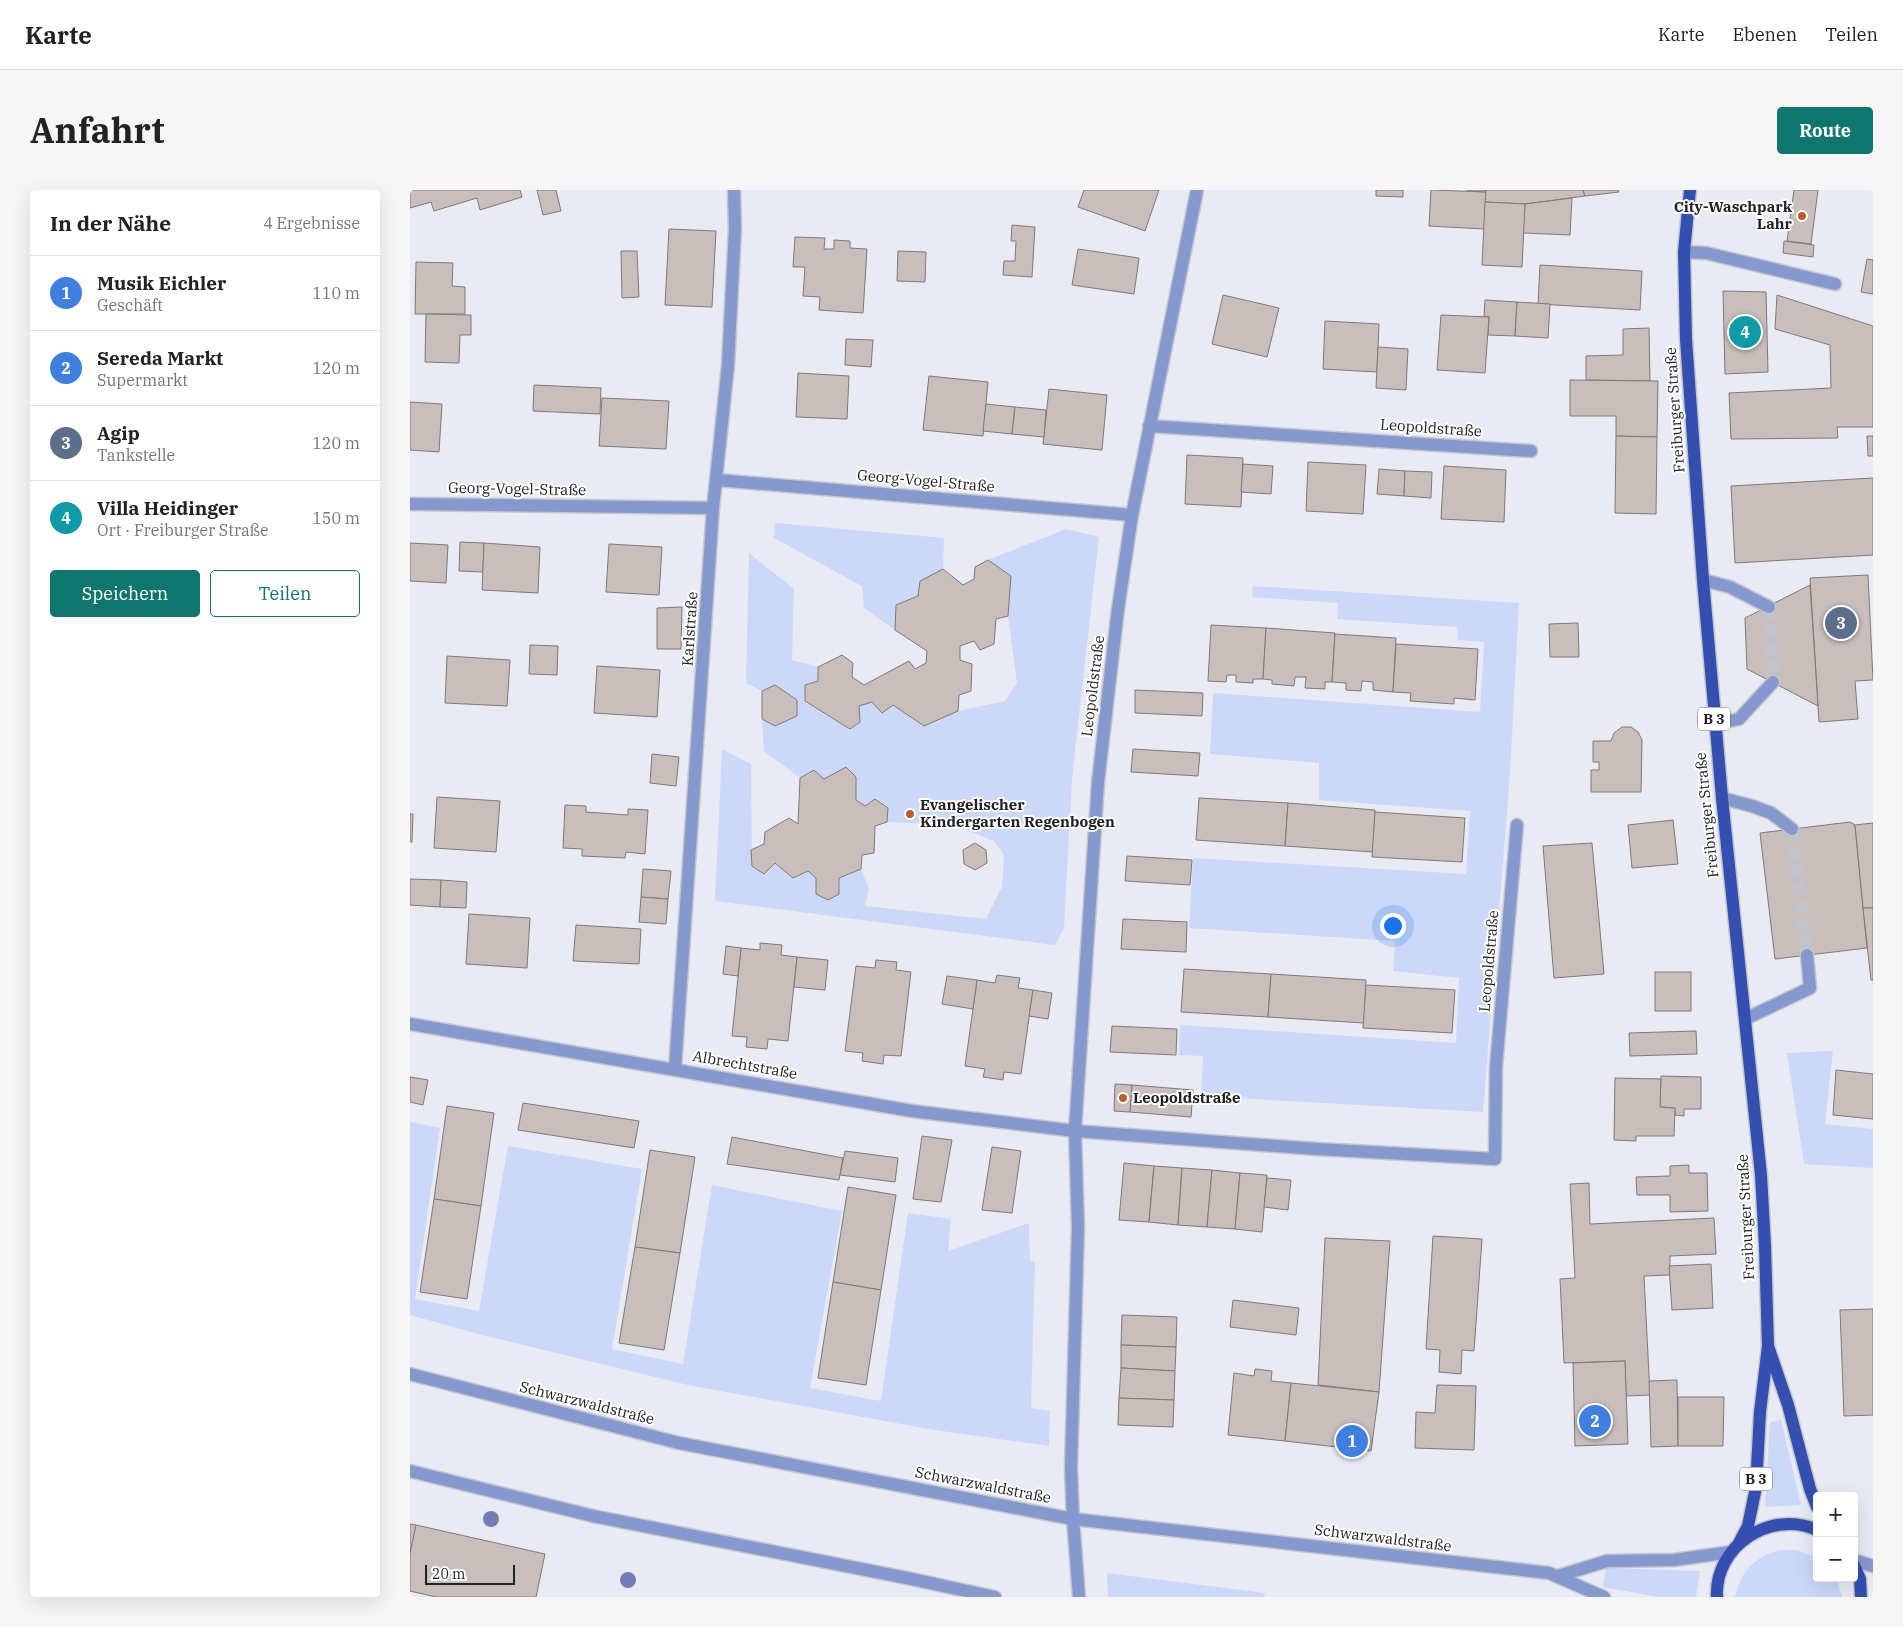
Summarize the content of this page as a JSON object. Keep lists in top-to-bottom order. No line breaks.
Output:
{"streets":{"main road":["Freiburger Straße","B 3"],"street":["Leopoldstraße","Georg-Vogel-Straße","Karlstraße","Albrechtstraße","Schwarzwaldstraße"]},"crossings":[["Freiburger Straße","Schwarzwaldstraße"],["Leopoldstraße","Georg-Vogel-Straße"],["Leopoldstraße","Albrechtstraße"],["Leopoldstraße","Schwarzwaldstraße"],["Georg-Vogel-Straße","Karlstraße"],["Karlstraße","Albrechtstraße"]],"places":["City-Waschpark Lahr","Evangelischer Kindergarten Regenbogen","Leopoldstraße"],"scale_bar":"20 m","page":{"header":"Karte","nav":["Karte","Ebenen","Teilen"],"title":"Anfahrt","buttons":["Route",["Speichern","Teilen"]],"heading":["In der Nähe","4 Ergebnisse"],"list":[{"mark":"1","name":"Musik Eichler","note":"Geschäft","value":"110 m"},{"mark":"2","name":"Sereda Markt","note":"Supermarkt","value":"120 m"},{"mark":"3","name":"Agip","note":"Tankstelle","value":"120 m"},{"mark":"4","name":"Villa Heidinger","note":"Ort · Freiburger Straße","value":"150 m"}],"pins":["4","3","2","1"],"map_buttons":["+","−"],"scale":"20 m"}}
